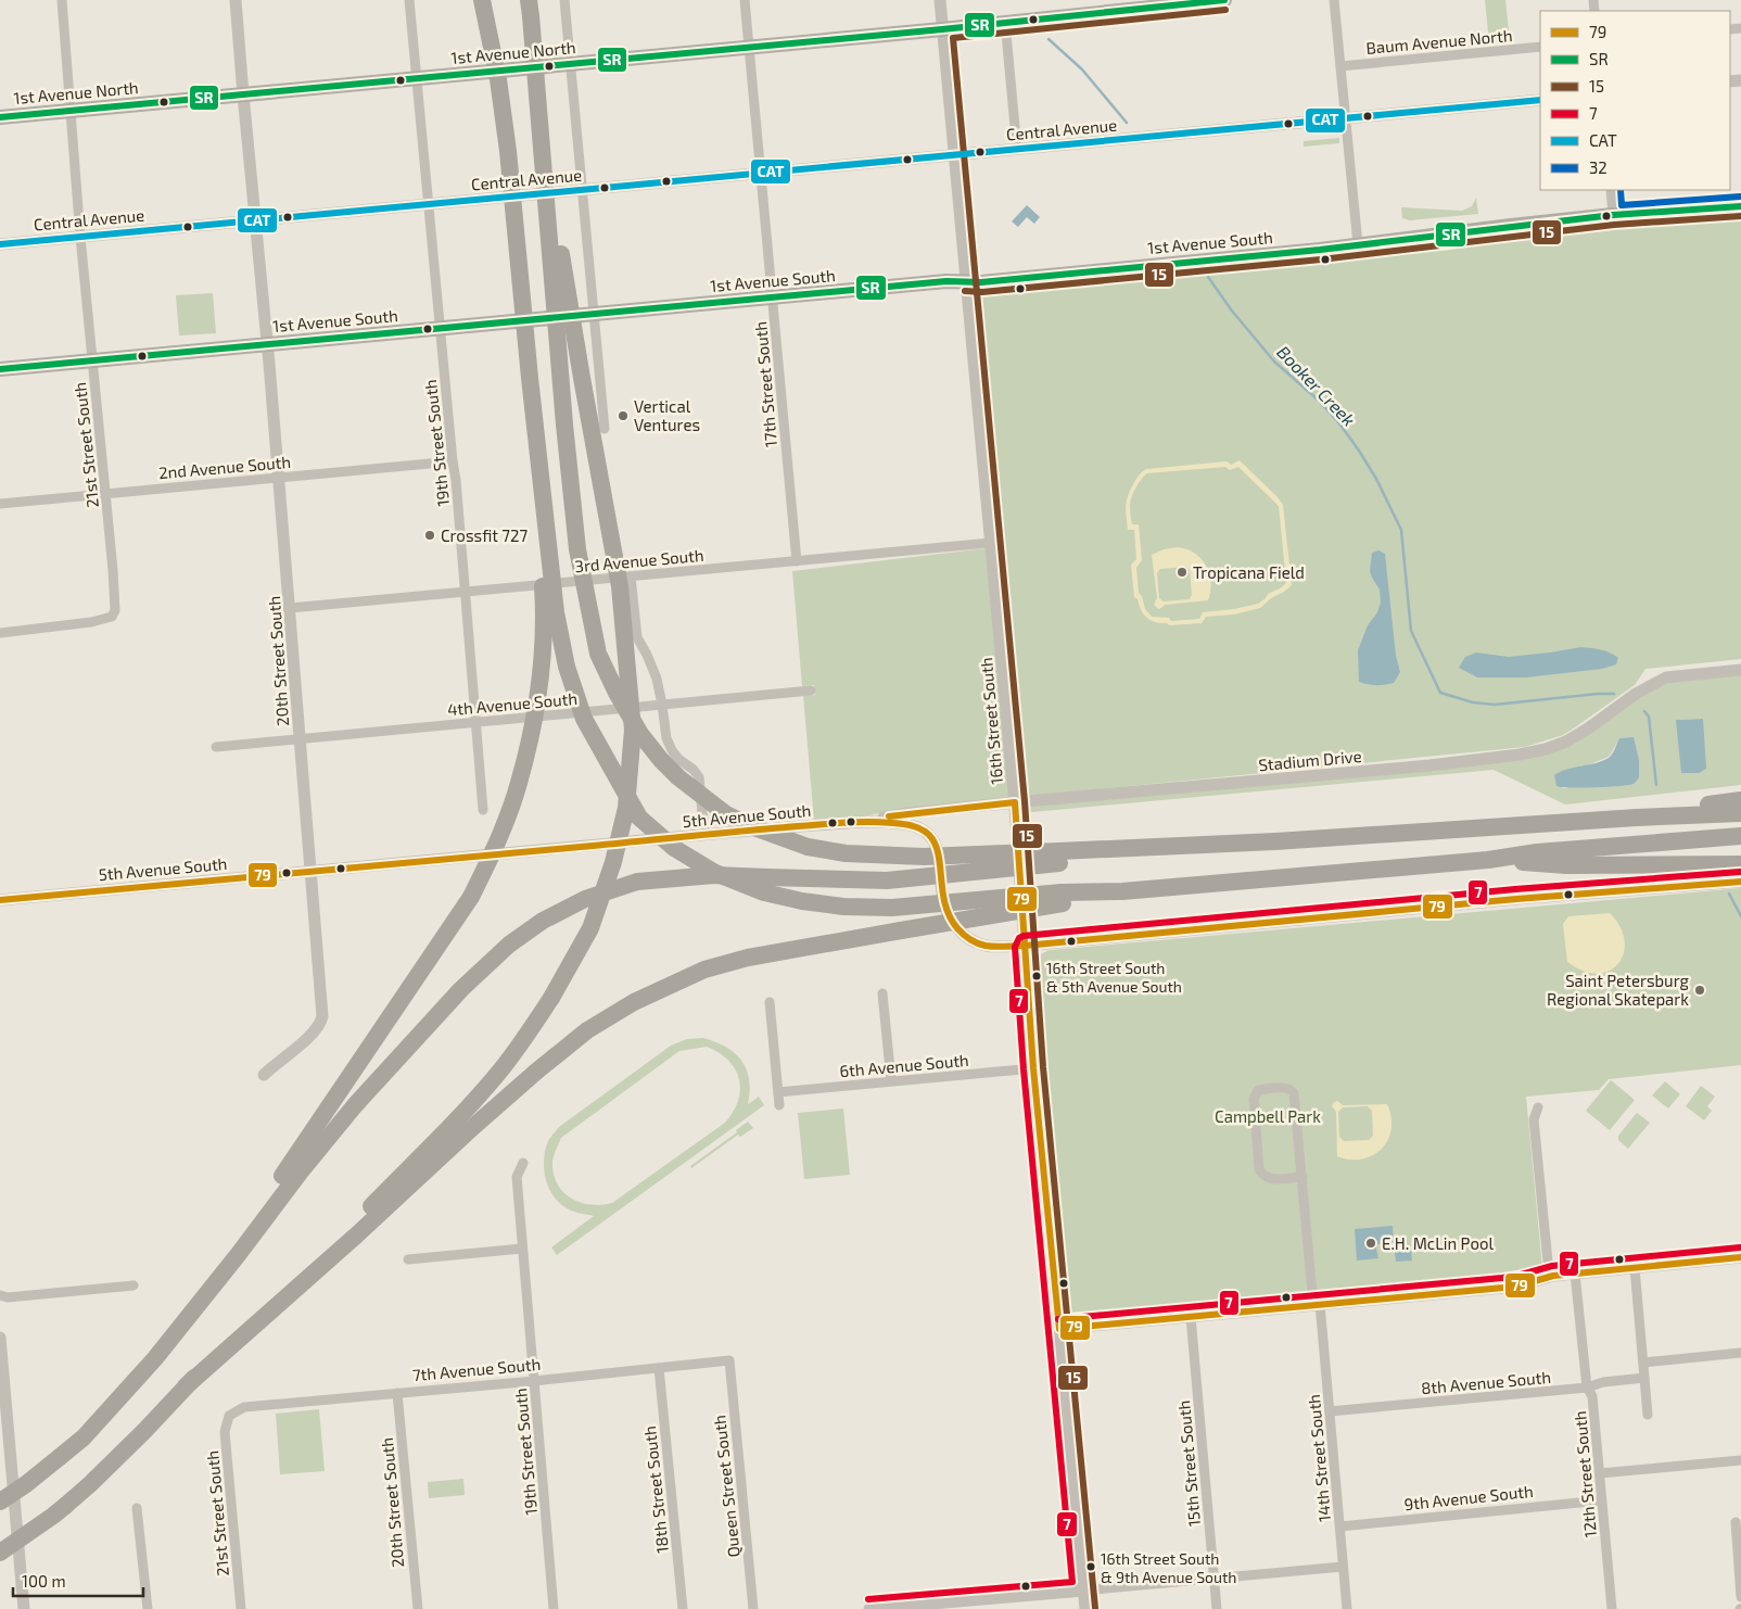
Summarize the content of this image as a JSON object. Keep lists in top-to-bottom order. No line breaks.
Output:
{"streets":{"main road":["1st Avenue North","1st Avenue South"],"street":["Baum Avenue North","Central Avenue","17th Street South","19th Street South","21st Street South","2nd Avenue South","3rd Avenue South","20th Street South","4th Avenue South","16th Street South","Stadium Drive","5th Avenue South","6th Avenue South","7th Avenue South","8th Avenue South","14th Street South","15th Street South","12th Street South","Queen Street South","18th Street South","9th Avenue South"]},"crossings":[["1st Avenue North","17th Street South"],["1st Avenue North","19th Street South"],["1st Avenue North","21st Street South"],["1st Avenue North","20th Street South"],["1st Avenue North","16th Street South"],["Central Avenue","17th Street South"],["Central Avenue","19th Street South"],["Central Avenue","21st Street South"],["Central Avenue","20th Street South"],["Central Avenue","16th Street South"],["1st Avenue South","17th Street South"],["1st Avenue South","19th Street South"],["1st Avenue South","21st Street South"],["1st Avenue South","20th Street South"],["1st Avenue South","16th Street South"],["17th Street South","3rd Avenue South"],["19th Street South","2nd Avenue South"],["19th Street South","3rd Avenue South"],["19th Street South","4th Avenue South"],["19th Street South","7th Avenue South"],["21st Street South","2nd Avenue South"],["21st Street South","7th Avenue South"],["2nd Avenue South","20th Street South"],["3rd Avenue South","20th Street South"],["3rd Avenue South","16th Street South"],["20th Street South","4th Avenue South"],["20th Street South","5th Avenue South"],["20th Street South","7th Avenue South"],["16th Street South","Stadium Drive"],["16th Street South","5th Avenue South"],["16th Street South","6th Avenue South"],["Stadium Drive","5th Avenue South"],["7th Avenue South","Queen Street South"],["7th Avenue South","18th Street South"],["8th Avenue South","14th Street South"],["8th Avenue South","12th Street South"],["14th Street South","9th Avenue South"],["12th Street South","9th Avenue South"]],"water":["Booker Creek"],"parks":["Campbell Park"],"places":["Vertical Ventures","Crossfit 727","Tropicana Field","16th Street South & 5th Avenue South","Saint Petersburg Regional Skatepark","E.H. McLin Pool","16th Street South & 9th Avenue South"],"lines":["transit line SR","transit line 15","transit line CAT","transit line 32","transit line 79","transit line 7"],"legend":["79","SR","15","7","CAT","32"],"scale_bar":"100 m"}
